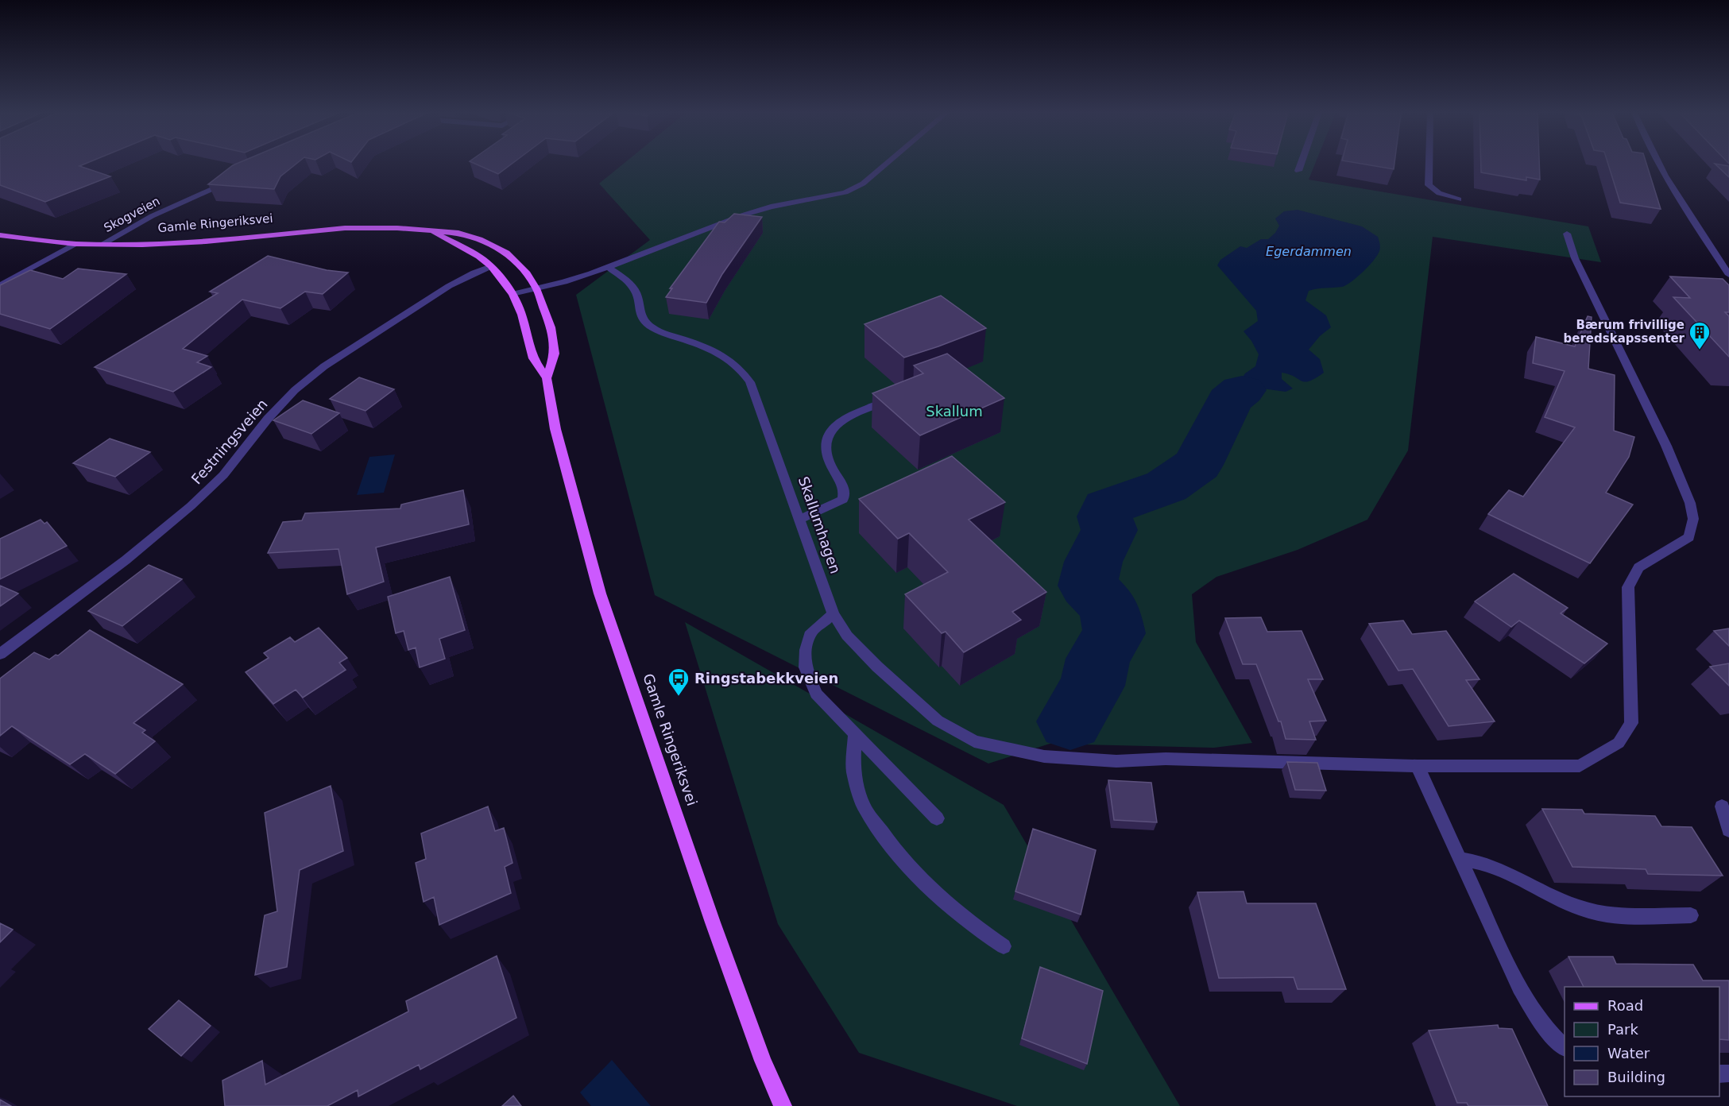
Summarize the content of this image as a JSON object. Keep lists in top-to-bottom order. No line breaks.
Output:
{"streets":{"main road":["Gamle Ringeriksvei"],"street":["Skogveien","Festningsveien","Skallumhagen"]},"crossings":[["Skogveien","Gamle Ringeriksvei"],["Gamle Ringeriksvei","Festningsveien"]],"water":["Egerdammen"],"parks":["Skallum"],"places":{"building":["Bærum frivillige beredskapssenter"],"bus stop":["Ringstabekkveien"]},"legend":["Road","Park","Water","Building"]}
